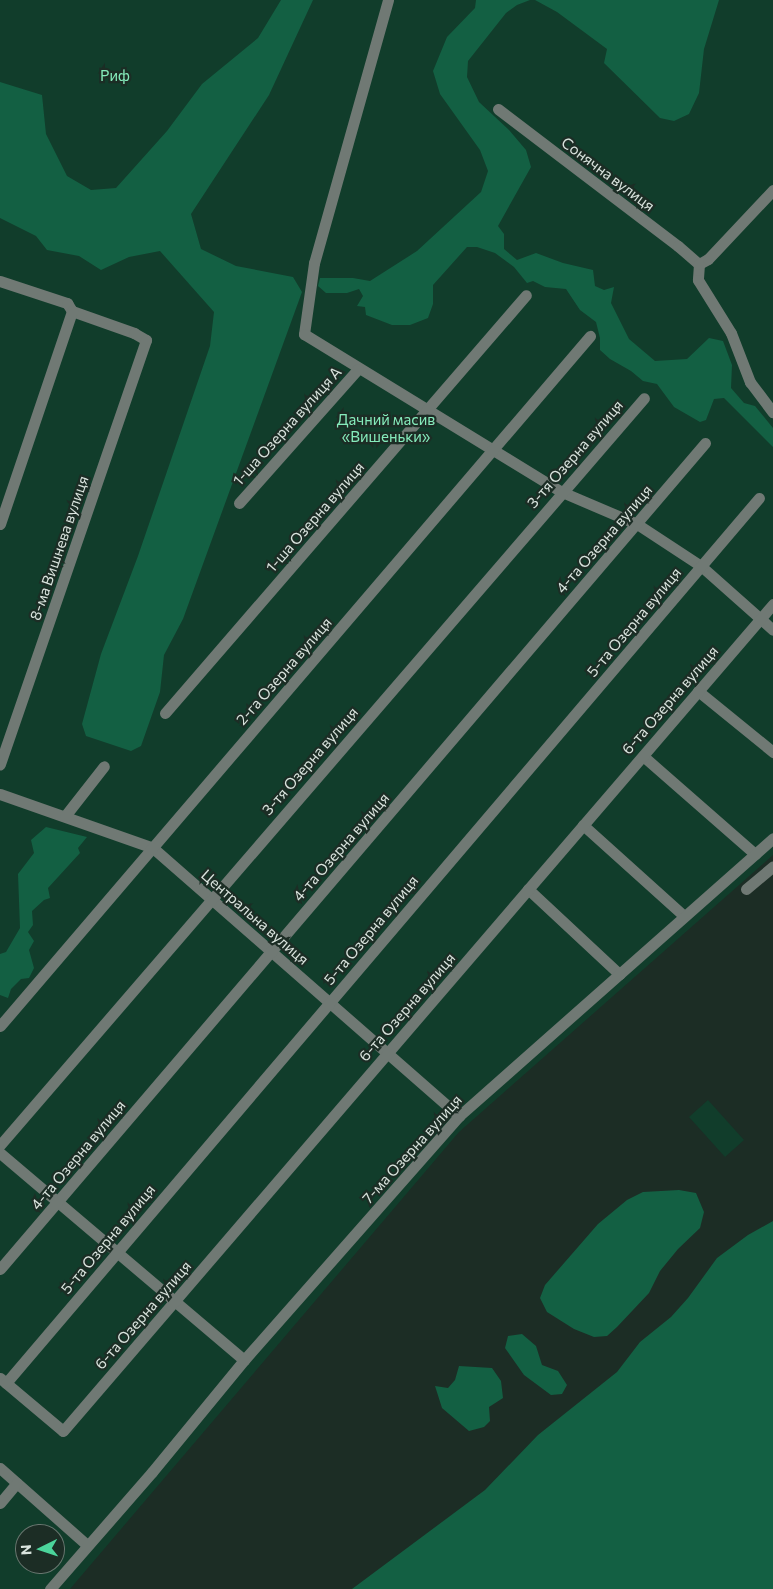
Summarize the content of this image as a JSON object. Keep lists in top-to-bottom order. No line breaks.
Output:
{"streets":{"street":["Сонячна вулиця","1-ша Озерна вулиця А","3-тя Озерна вулиця","1-ша Озерна вулиця","4-та Озерна вулиця","8-ма Вишнева вулиця","5-та Озерна вулиця","2-га Озерна вулиця","6-та Озерна вулиця","Центральна вулиця","7-ма Озерна вулиця"]},"crossings":[["3-тя Озерна вулиця","Центральна вулиця"],["4-та Озерна вулиця","Центральна вулиця"],["5-та Озерна вулиця","6-та Озерна вулиця"],["5-та Озерна вулиця","Центральна вулиця"],["2-га Озерна вулиця","Центральна вулиця"],["6-та Озерна вулиця","Центральна вулиця"],["Центральна вулиця","7-ма Озерна вулиця"]],"parks":["Риф","Дачний масив «Вишеньки»"],"north":"left"}
